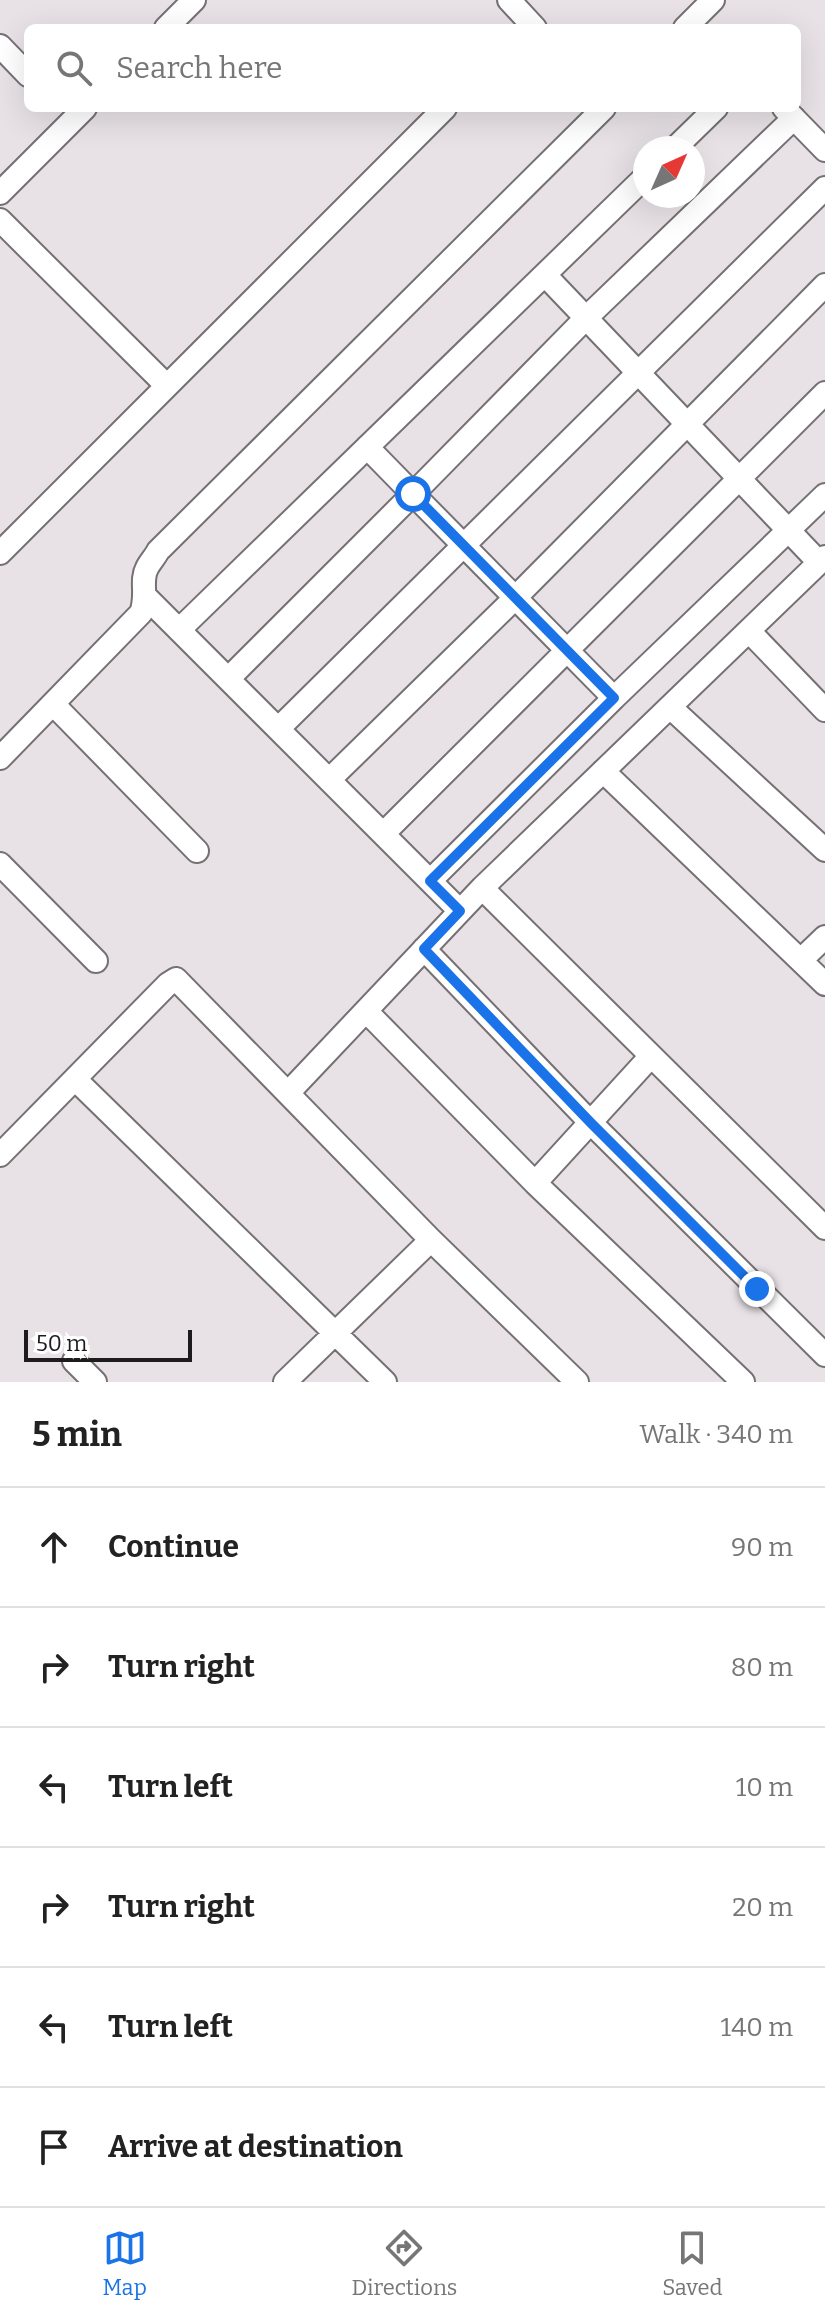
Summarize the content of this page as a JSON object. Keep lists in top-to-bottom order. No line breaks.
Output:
{"scale_bar":"50 m","north":"top right","page":{"search":"Search here","scale":"50 m","heading":["5 min","Walk · 340 m"],"list":[["Continue","90 m"],["Turn right","80 m"],["Turn left","10 m"],["Turn right","20 m"],["Turn left","140 m"],"Arrive at destination"],"nav":["Map","Directions","Saved"]}}
